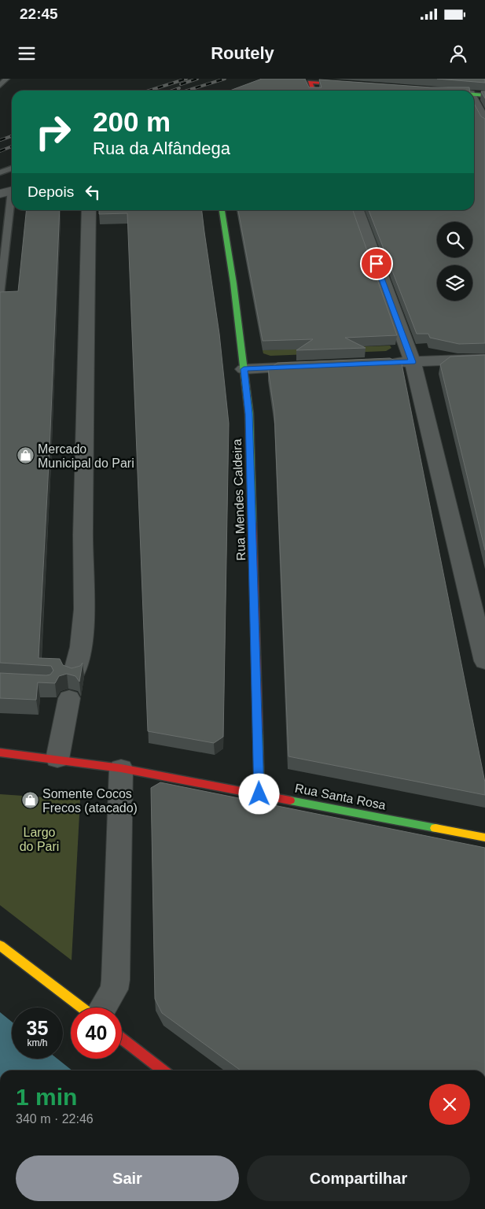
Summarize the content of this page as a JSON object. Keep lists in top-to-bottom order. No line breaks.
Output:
{"streets":{"main road":["Rua Mendes Caldeira","Rua Santa Rosa"]},"crossings":[["Rua Mendes Caldeira","Rua Santa Rosa"]],"parks":["Largo do Pari"],"places":{"shop":["Mercado Municipal do Pari","Somente Cocos Frecos (atacado)"]},"page":{"status":"22:45","header":"Routely","turn":["200 m","Rua da Alfândega"],"then":"Depois","speed":"35 km/h","limit":"40","heading":["1 min","340 m · 22:46"],"buttons":["Sair","Compartilhar"]}}
